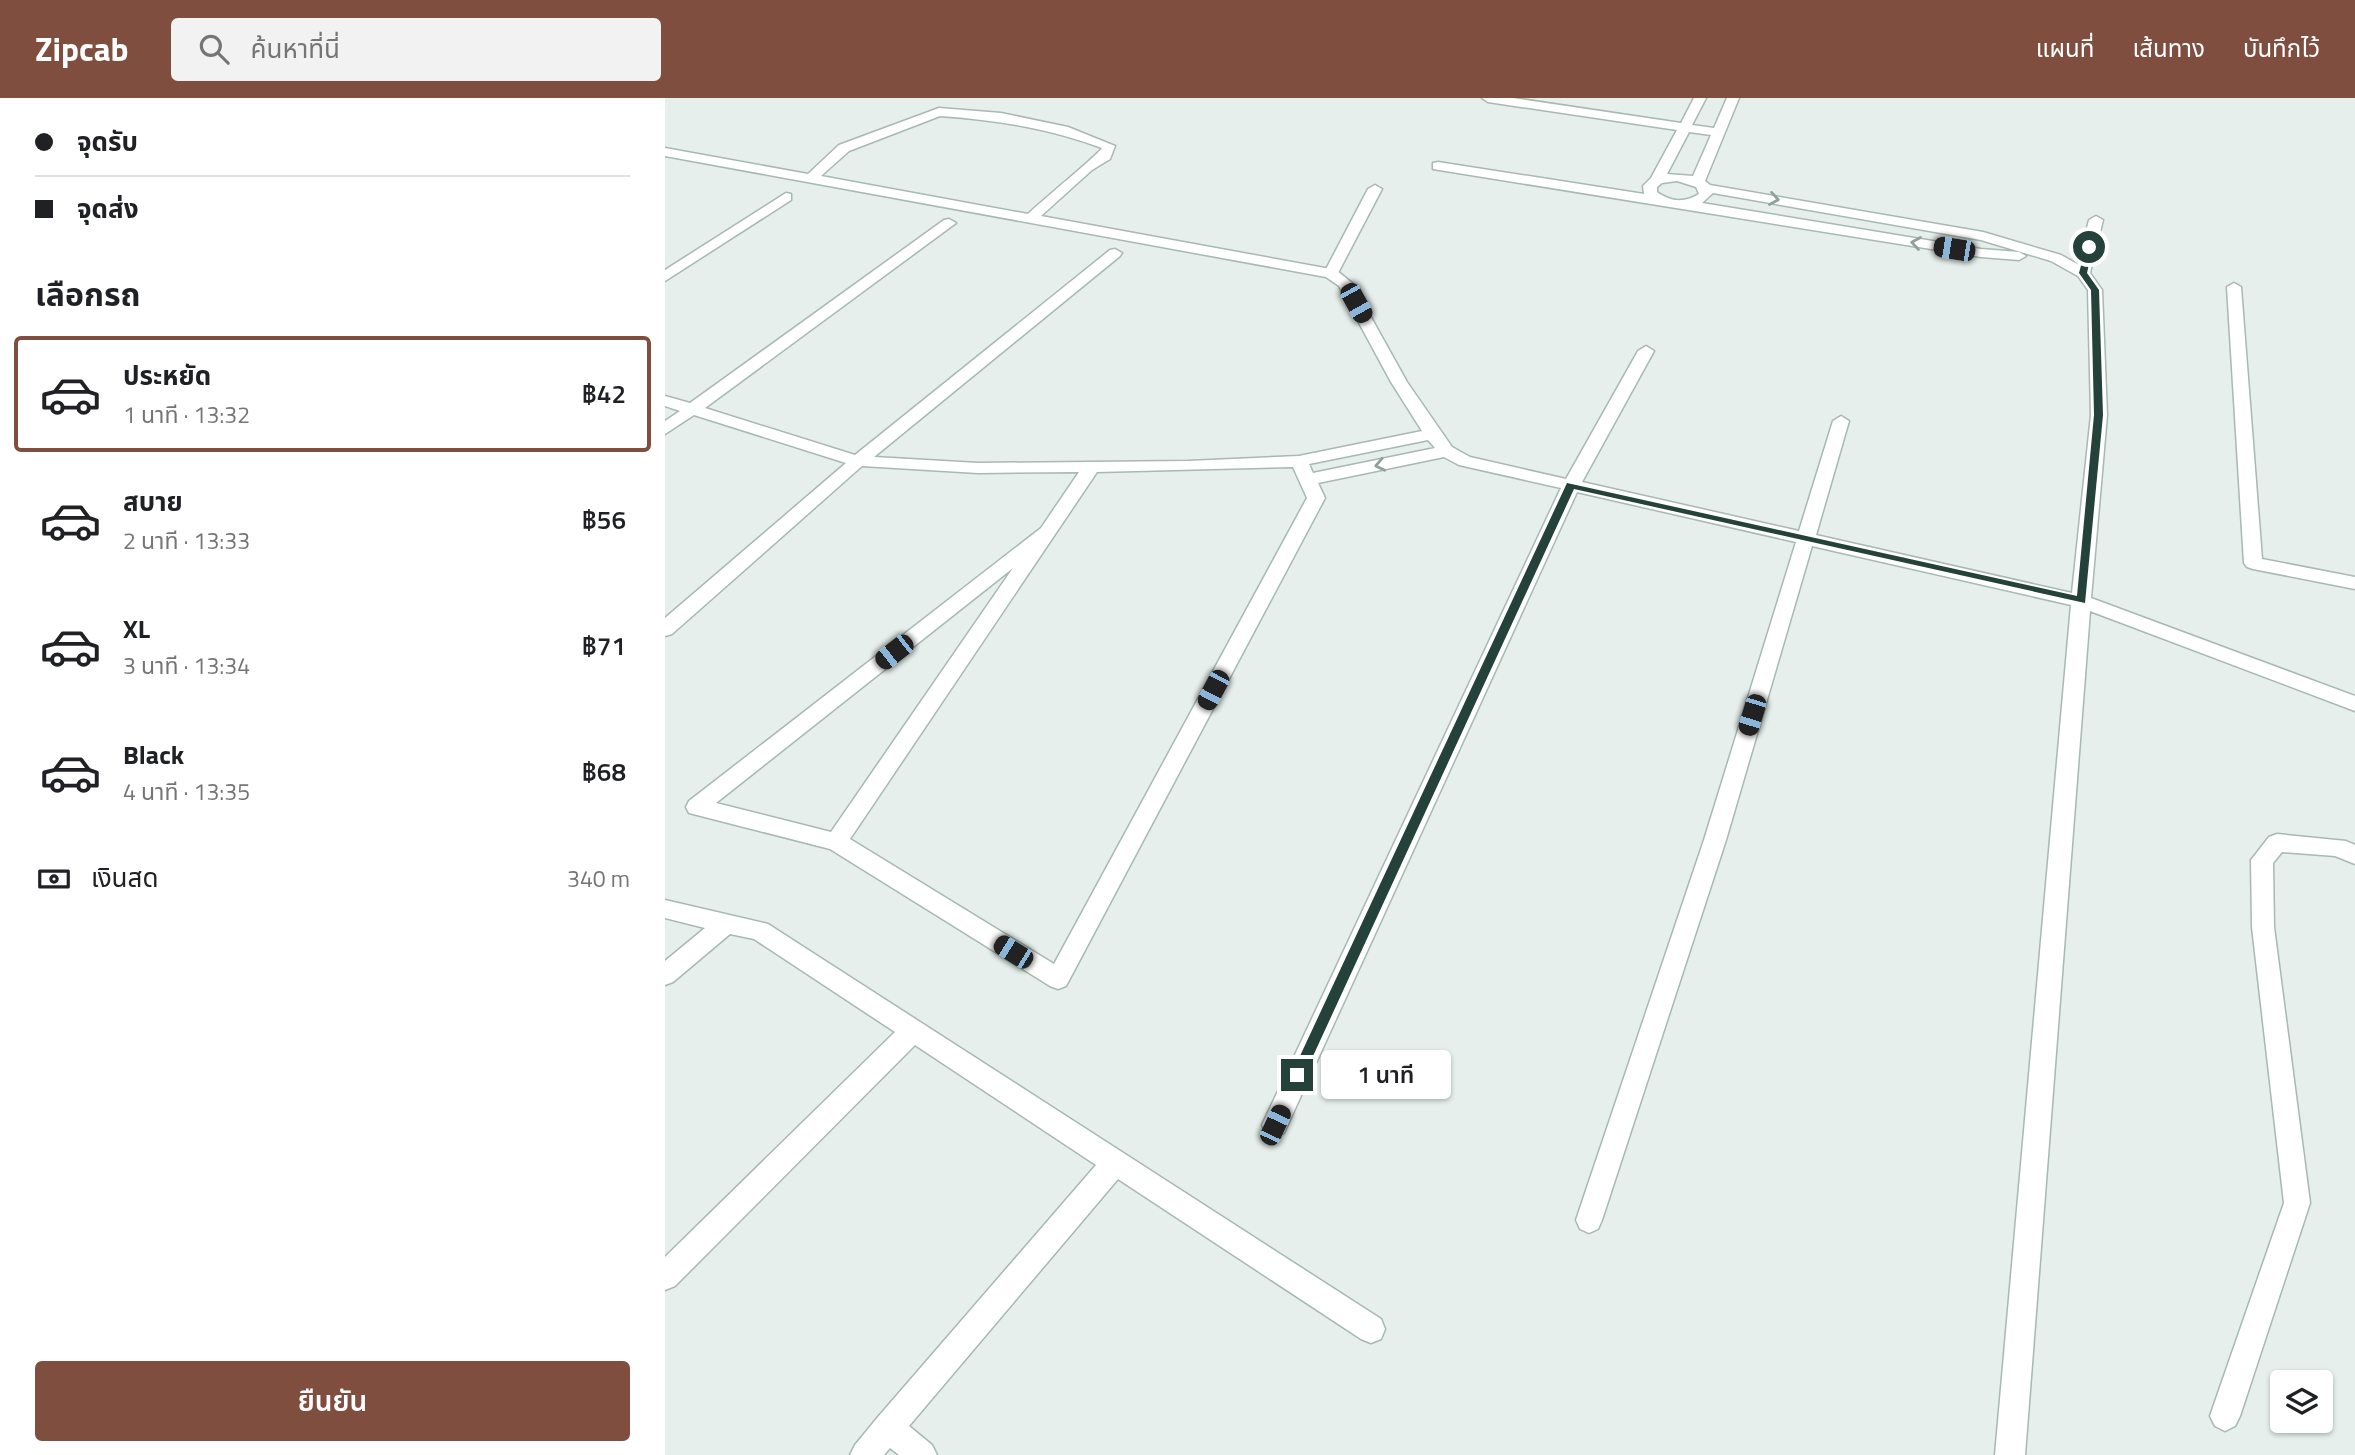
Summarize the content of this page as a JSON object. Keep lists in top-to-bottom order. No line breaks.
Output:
{"page":{"header":"Zipcab","search":"ค้นหาที่นี่","nav":["แผนที่","เส้นทาง","บันทึกไว้"],"banner":["จุดรับ","จุดส่ง"],"heading":"เลือกรถ","list":[{"name":"ประหยัด","note":"1 นาที · 13:32","value":"฿42"},{"name":"สบาย","note":"2 นาที · 13:33","value":"฿56"},{"name":"XL","note":"3 นาที · 13:34","value":"฿71"},{"name":"Black","note":"4 นาที · 13:35","value":"฿68"}],"pay":["เงินสด","340 m"],"bubble":"1 นาที","buttons":"ยืนยัน"}}
